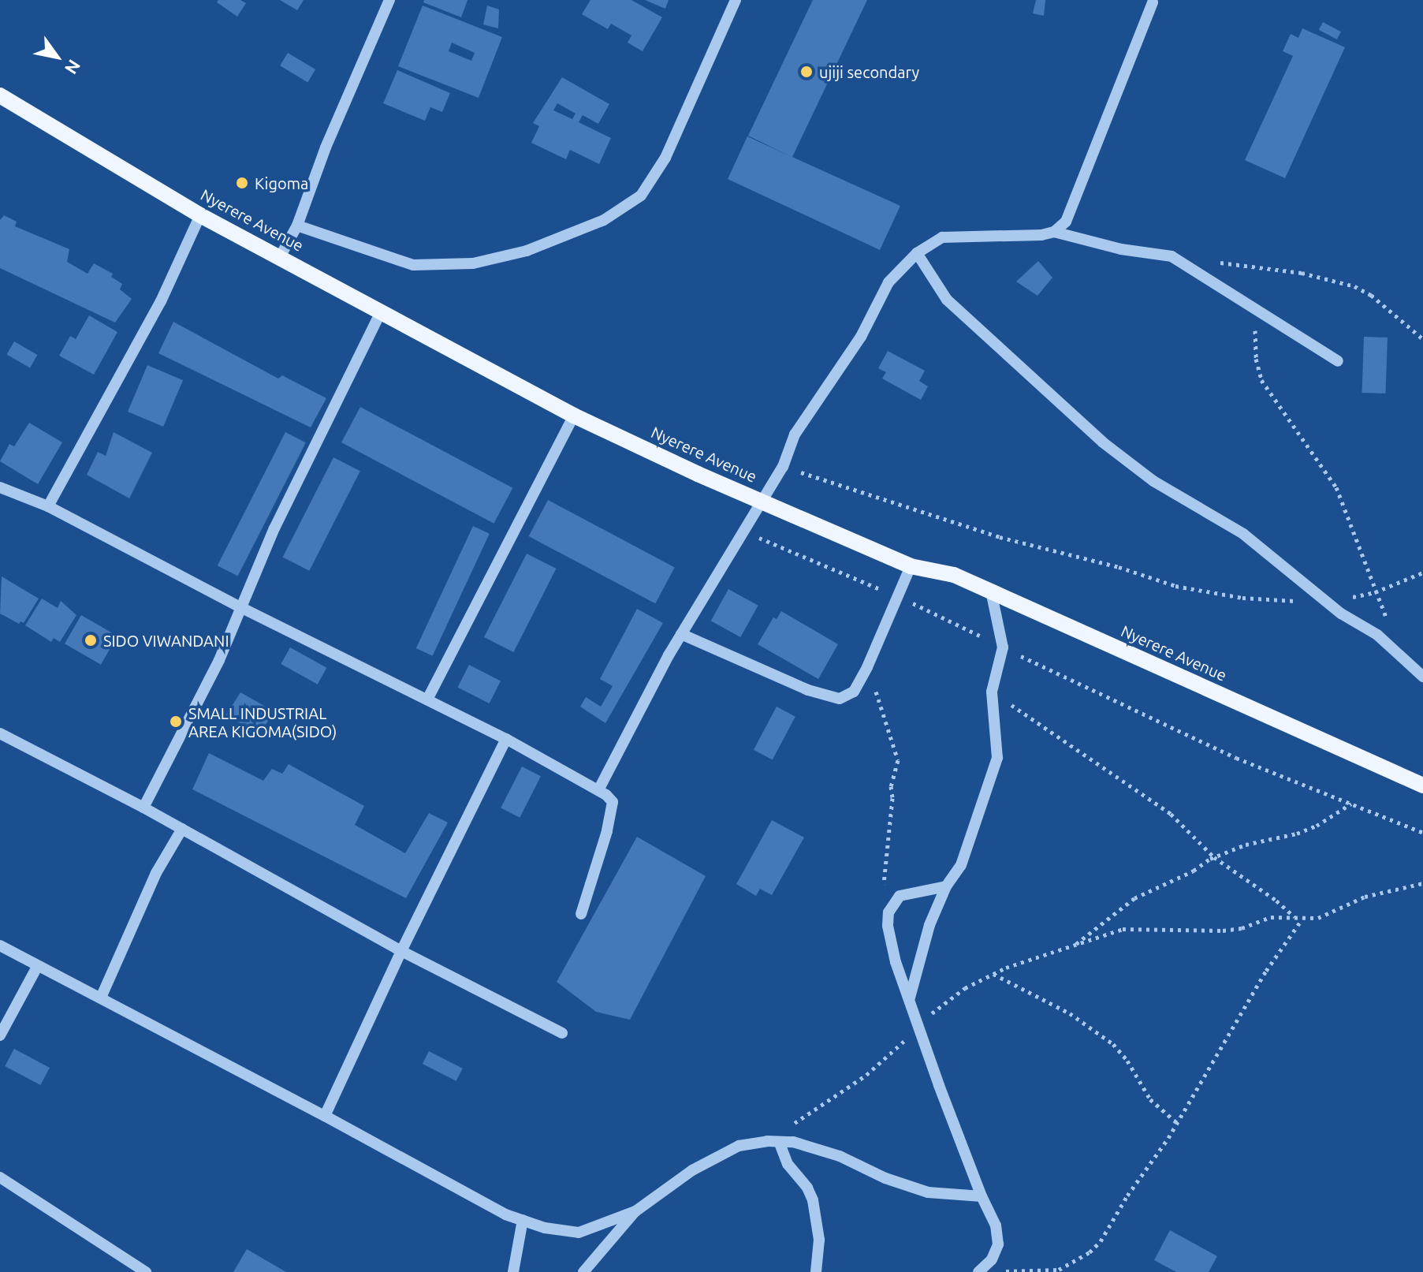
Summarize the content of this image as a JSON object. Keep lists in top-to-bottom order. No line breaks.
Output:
{"streets":{"main road":["Nyerere Avenue"]},"places":["ujiji secondary","Kigoma","SIDO VIWANDANI","SMALL INDUSTRIAL AREA KIGOMA(SIDO)"],"north":"bottom right"}
